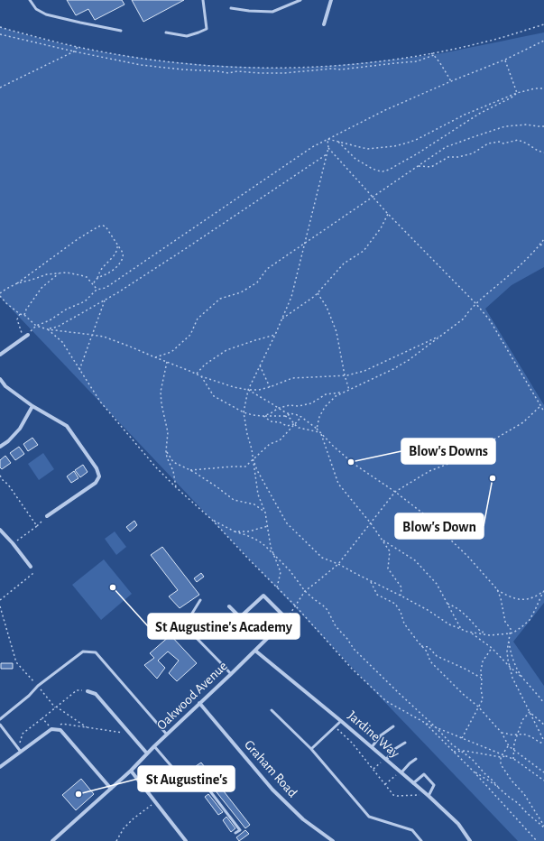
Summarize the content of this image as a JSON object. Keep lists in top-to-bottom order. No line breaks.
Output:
{"streets":{"street":["Oakwood Avenue","Jardine Way","Graham Road"]},"crossings":[["Oakwood Avenue","Jardine Way"],["Oakwood Avenue","Graham Road"]],"places":["Blow's Downs","Blow's Down","St Augustine's Academy","St Augustine's"]}
